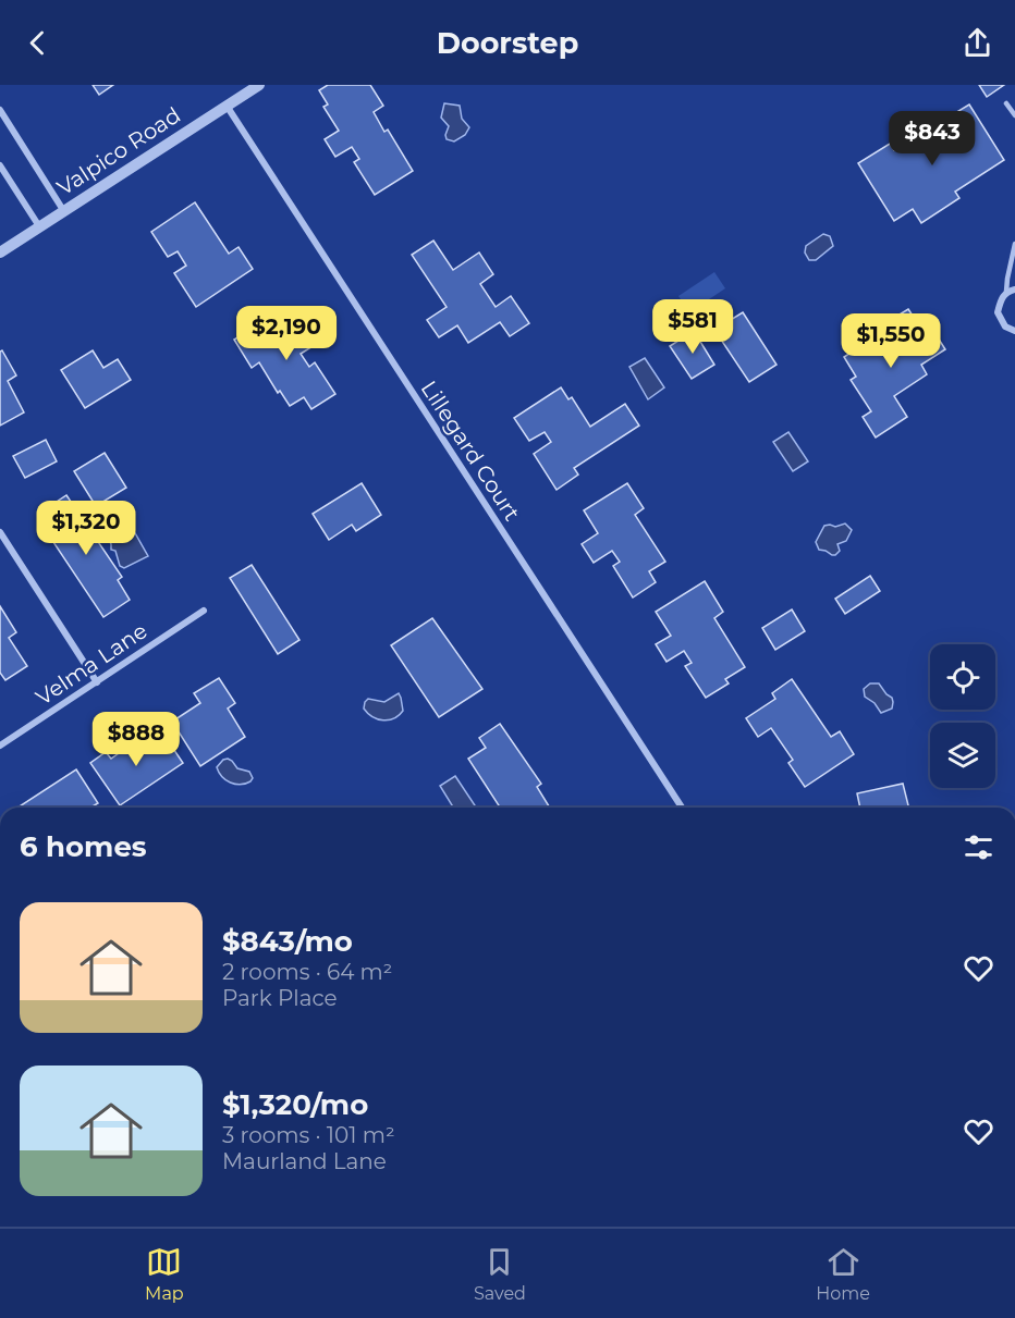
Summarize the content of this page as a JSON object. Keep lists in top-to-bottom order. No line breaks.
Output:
{"streets":{"street":["Valpico Road","Lillegard Court","Velma Lane"]},"crossings":[["Valpico Road","Lillegard Court"]],"page":{"header":"Doorstep","price":["$843","$581","$2,190","$1,550","$1,320","$888"],"heading":"6 homes","list":[{"name":"$843/mo","note":"2 rooms · 64 m² · Park Place"},{"name":"$1,320/mo","note":"3 rooms · 101 m² · Maurland Lane"}],"tabs":["Map","Saved","Home"]}}
